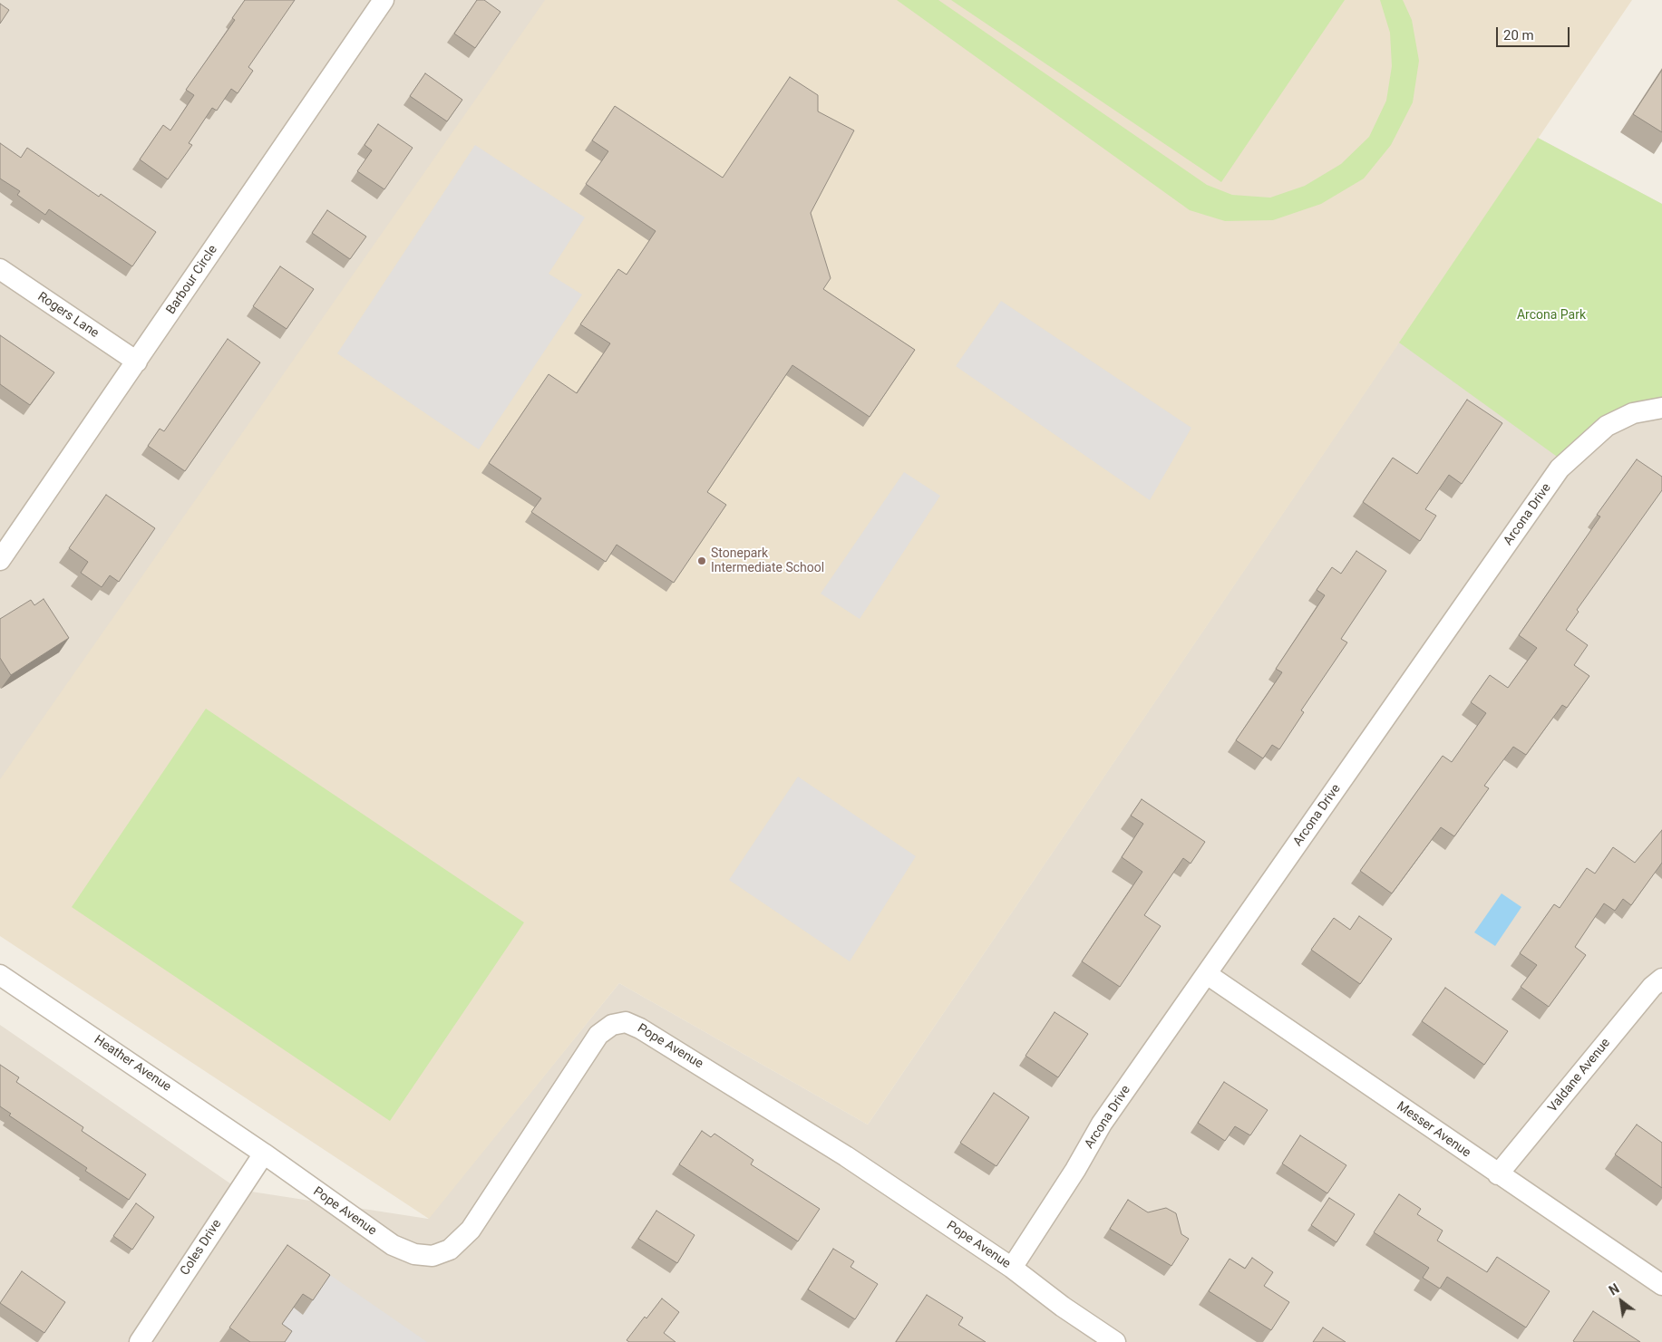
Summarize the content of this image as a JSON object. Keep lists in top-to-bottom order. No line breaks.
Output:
{"streets":{"street":["Barbour Circle","Rogers Lane","Arcona Drive","Pope Avenue","Heather Avenue","Valdane Avenue","Messer Avenue","Coles Drive"]},"crossings":[["Barbour Circle","Rogers Lane"],["Arcona Drive","Pope Avenue"],["Arcona Drive","Messer Avenue"],["Pope Avenue","Heather Avenue"],["Pope Avenue","Coles Drive"],["Heather Avenue","Coles Drive"],["Valdane Avenue","Messer Avenue"]],"parks":["Arcona Park"],"places":["Stonepark Intermediate School"],"scale_bar":"20 m","north":"top left"}
